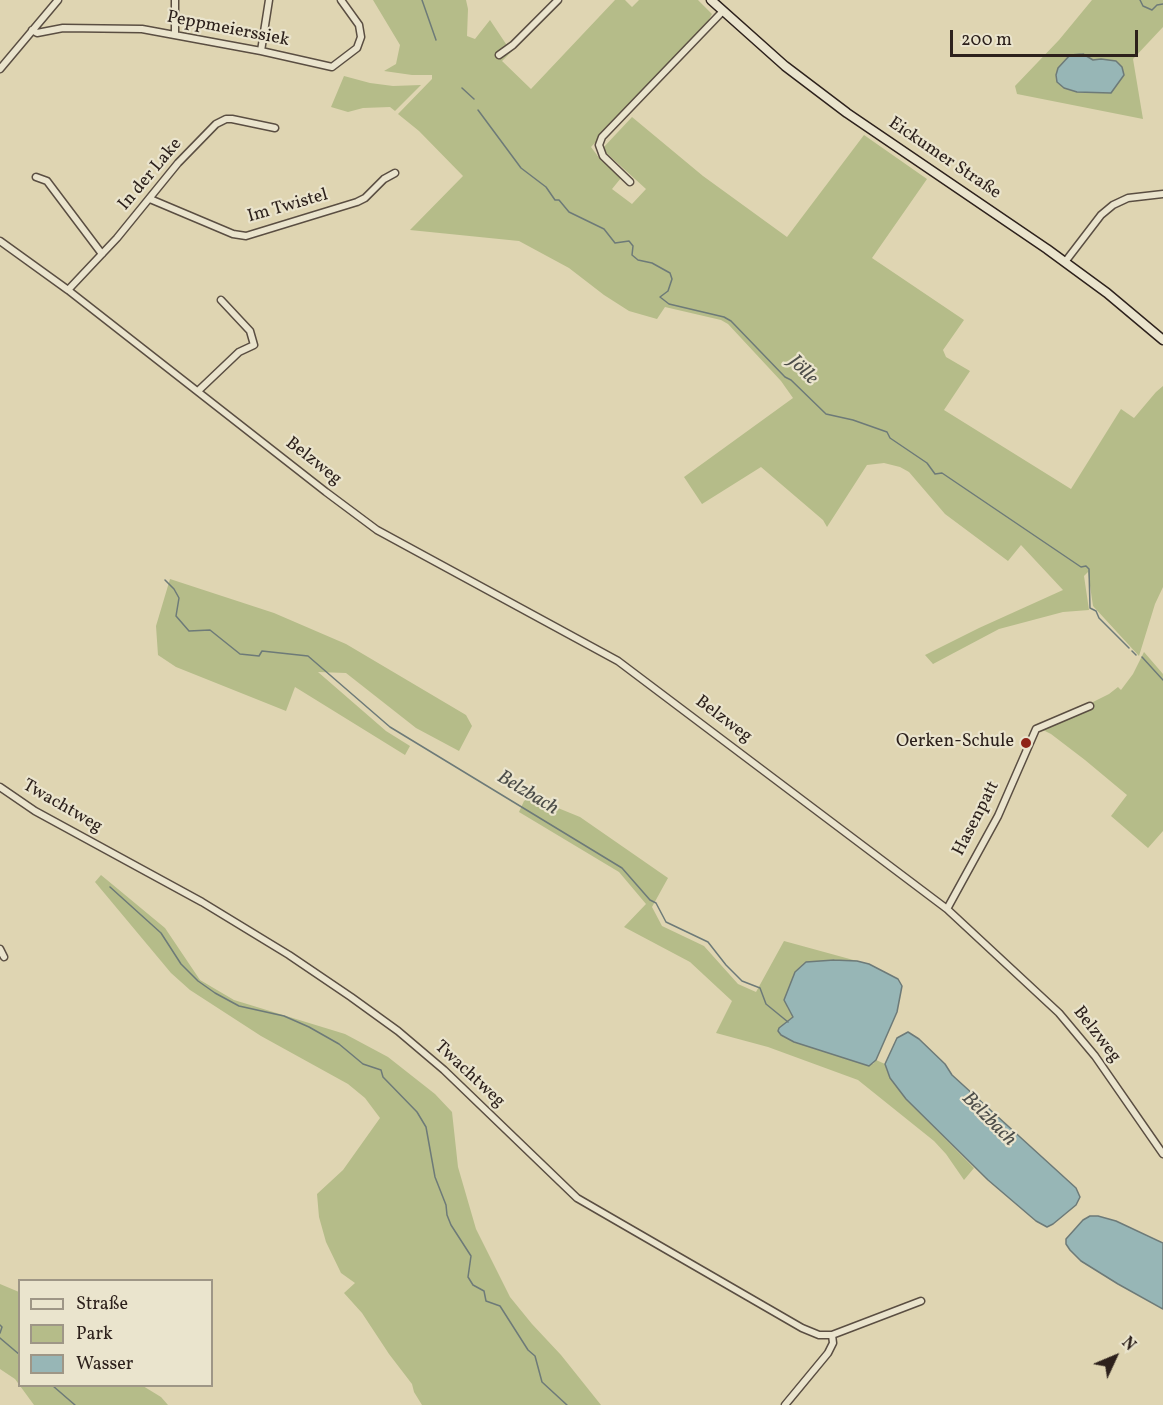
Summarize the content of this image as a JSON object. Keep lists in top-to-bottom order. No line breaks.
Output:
{"streets":{"main road":["Eickumer Straße"],"street":["Peppmeierssiek","In der Lake","Im Twistel","Belzweg","Twachtweg","Hasenpatt"]},"crossings":[["In der Lake","Im Twistel"],["In der Lake","Belzweg"],["Belzweg","Hasenpatt"]],"water":["Jölle","Belzbach"],"places":["Oerken-Schule"],"legend":["Straße","Park","Wasser"],"scale_bar":"200 m","north":"top right"}
